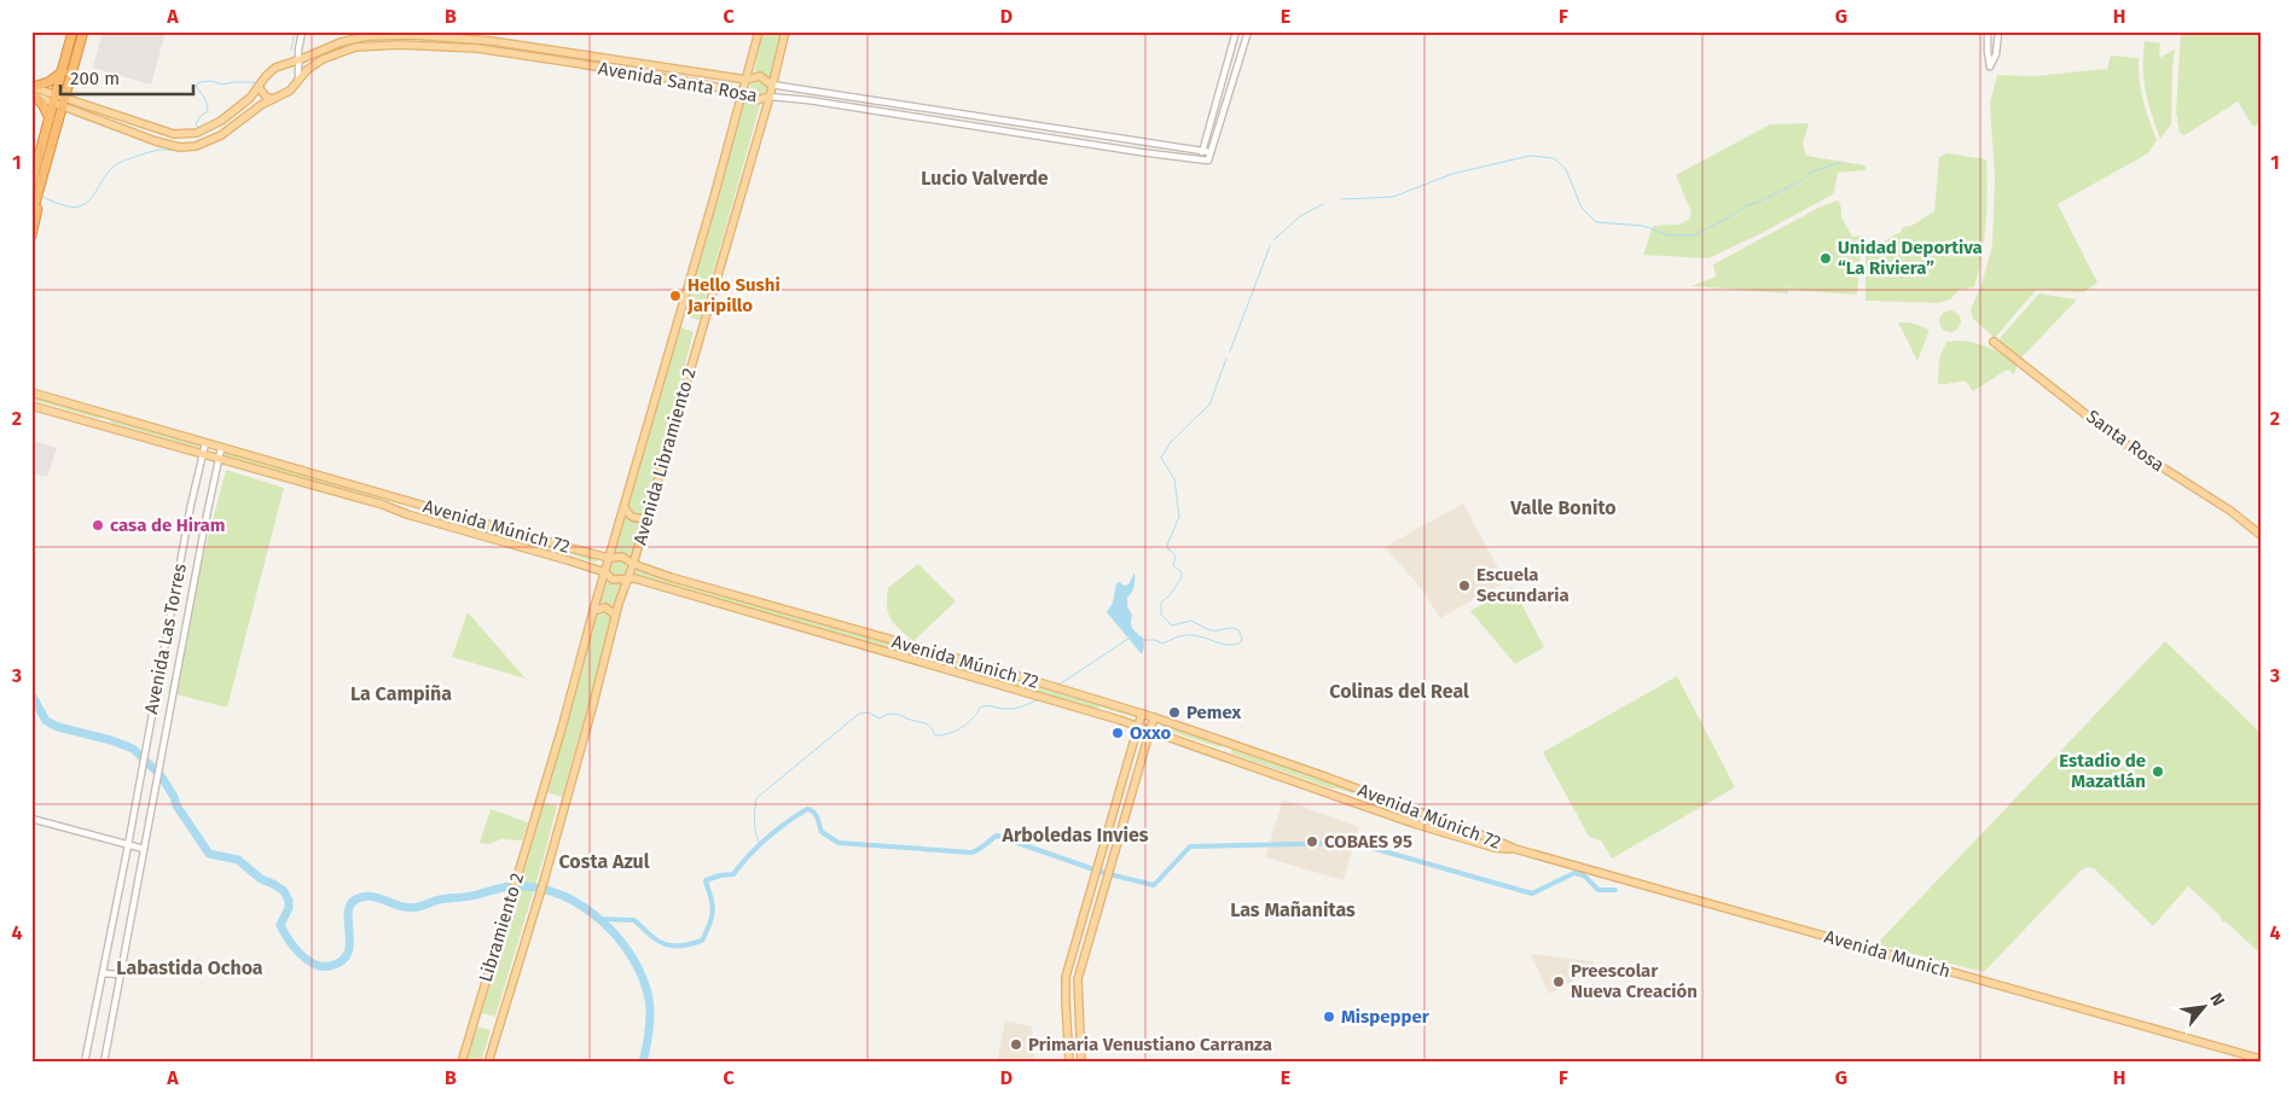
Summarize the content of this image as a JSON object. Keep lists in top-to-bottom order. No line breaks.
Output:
{"streets":{"main road":["Avenida Santa Rosa","Santa Rosa","Avenida Libramiento 2","Avenida Múnich 72","Libramiento 2","Avenida Munich"],"street":["Avenida Las Torres"]},"crossings":[["Avenida Santa Rosa","Avenida Libramiento 2"],["Avenida Libramiento 2","Avenida Múnich 72"],["Avenida Libramiento 2","Libramiento 2"],["Avenida Múnich 72","Avenida Las Torres"],["Avenida Múnich 72","Avenida Munich"]],"districts":["Lucio Valverde","Valle Bonito","Colinas del Real","La Campiña","Arboledas Invies","Costa Azul","Las Mañanitas","Labastida Ochoa"],"places":["Unidad Deportiva “La Riviera”","Hello Sushi Jaripillo","casa de Hiram","Escuela Secundaria","Pemex","Oxxo","Estadio de Mazatlán","COBAES 95","Preescolar Nueva Creación","Mispepper","Primaria Venustiano Carranza"],"scale_bar":"200 m","north":"top right","grid":{"columns":["A","B","C","D","E","F","G","H"],"rows":["1","2","3","4"]}}
